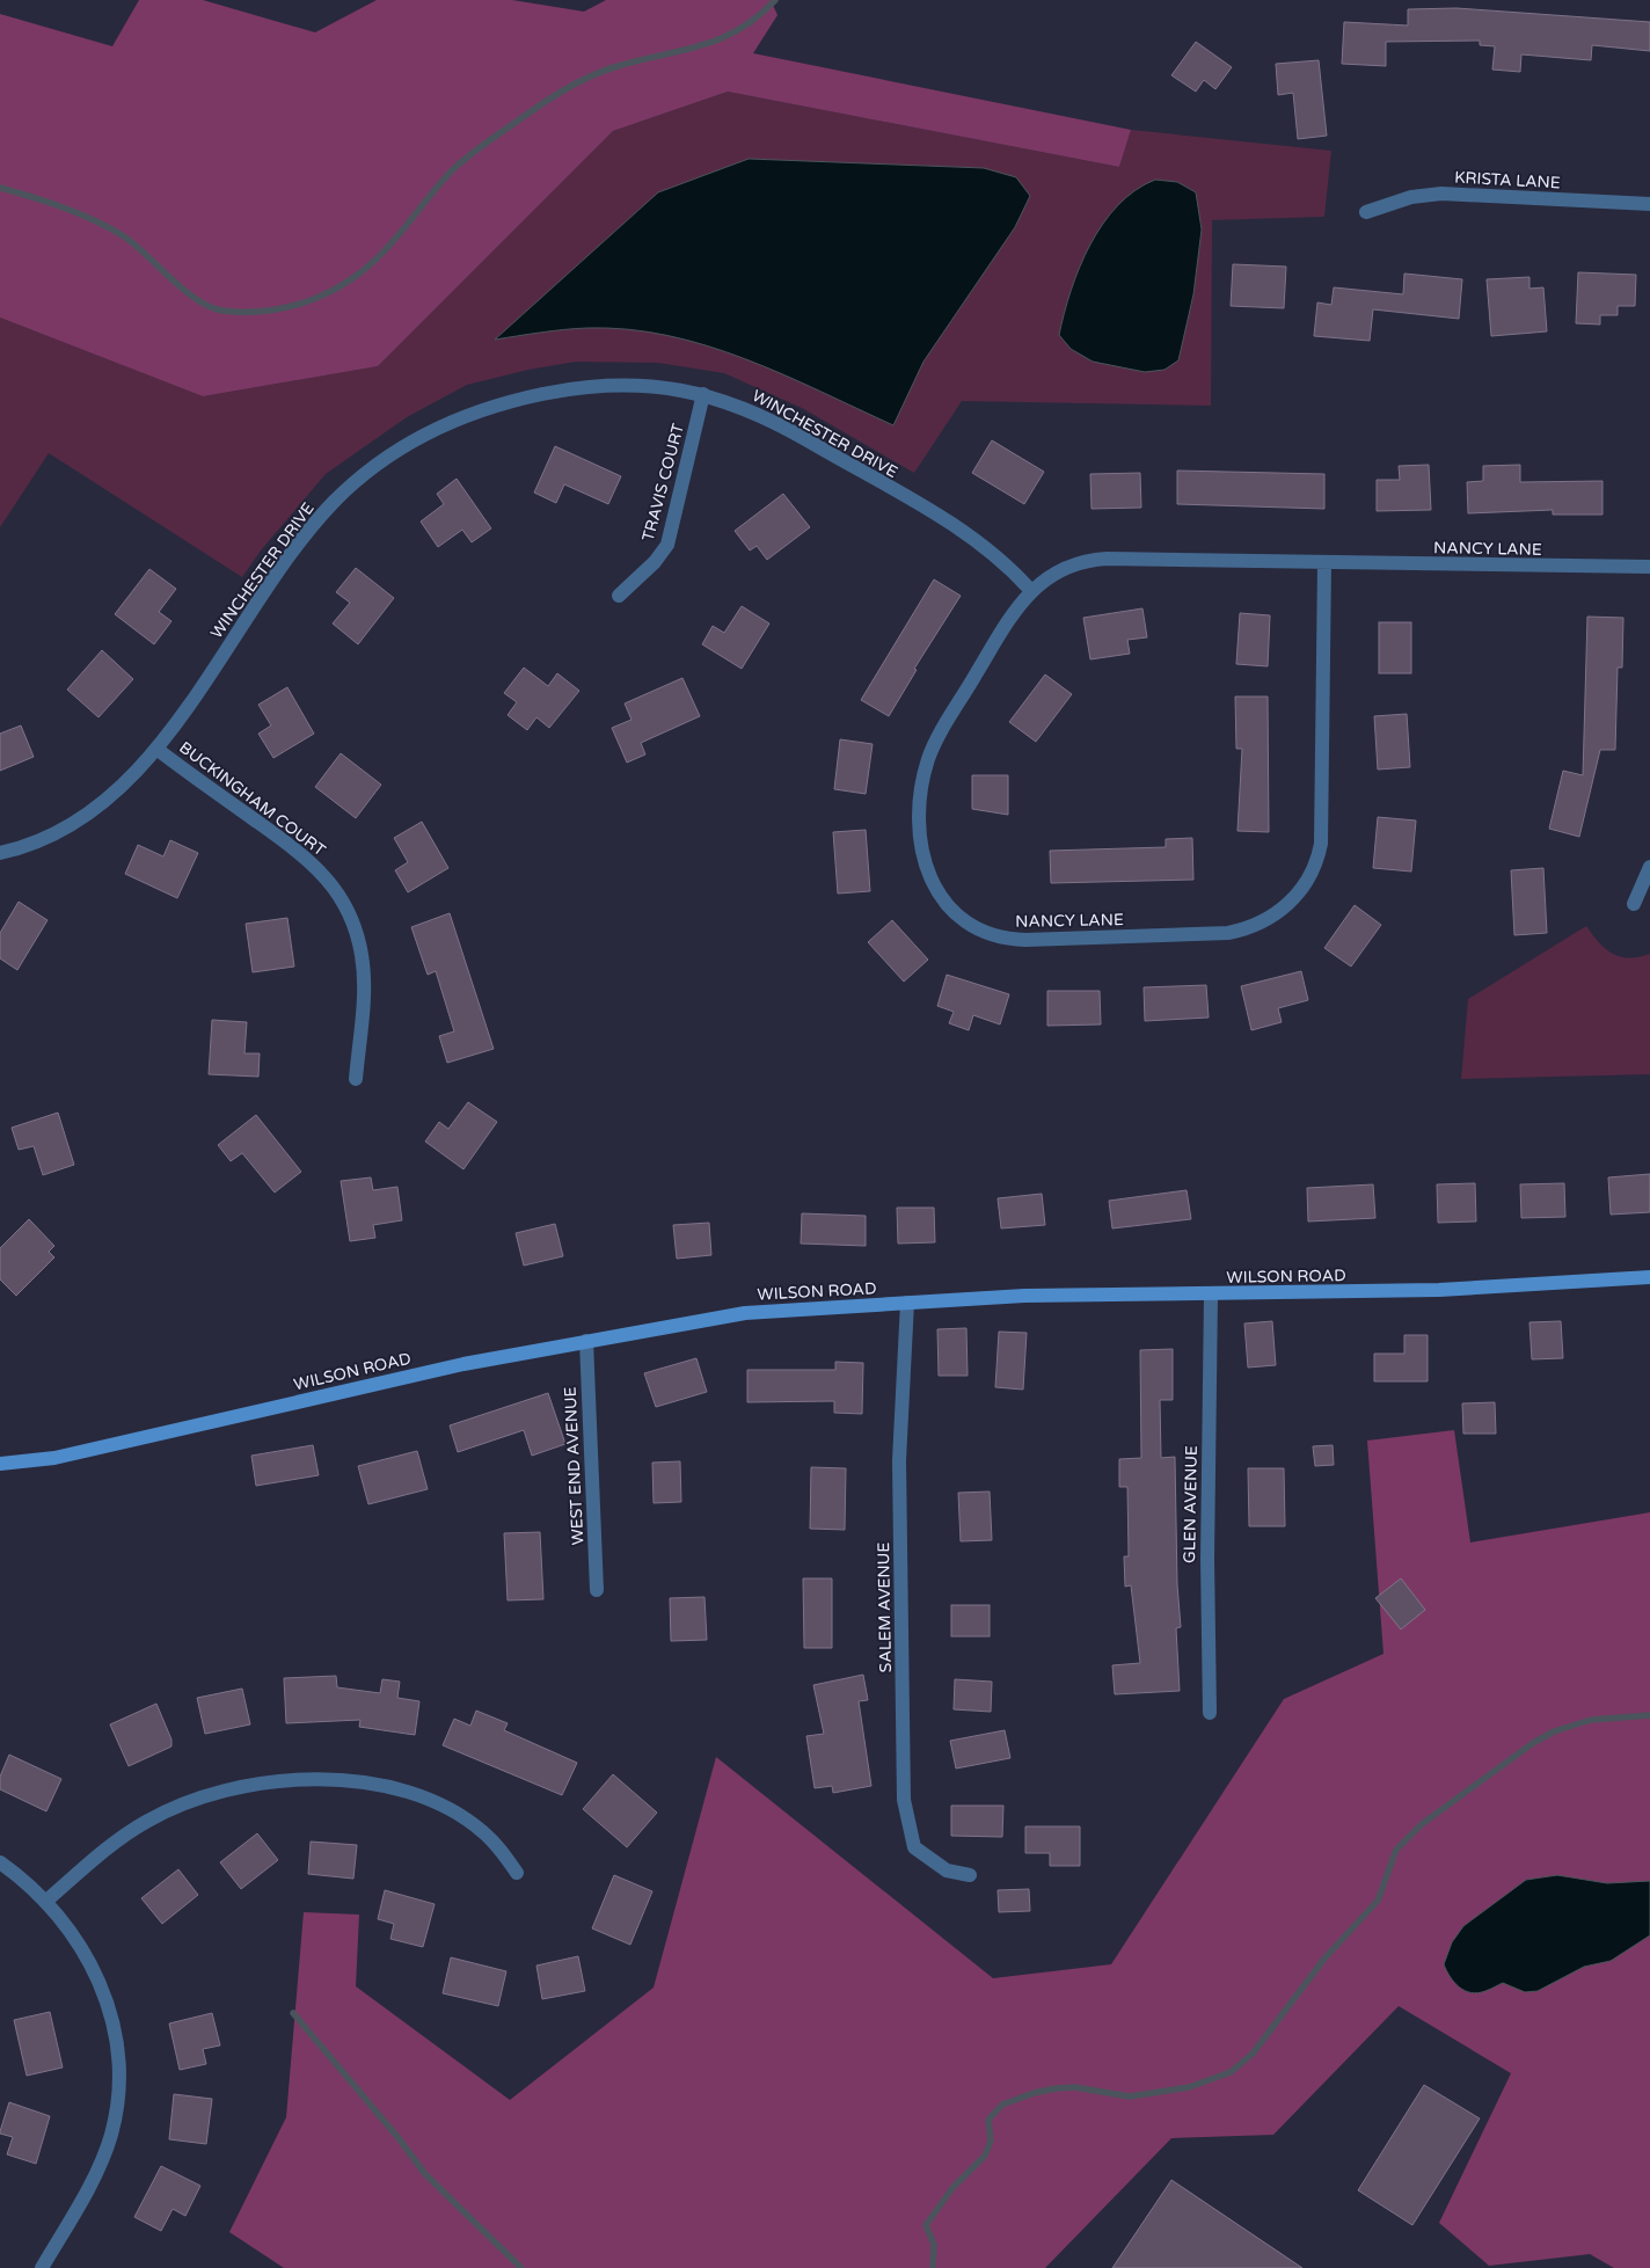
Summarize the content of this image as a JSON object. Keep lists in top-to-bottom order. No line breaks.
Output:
{"streets":{"street":["KRISTA LANE","WINCHESTER DRIVE","TRAVIS COURT","NANCY LANE","BUCKINGHAM COURT","WILSON ROAD","WEST END AVENUE","GLEN AVENUE","SALEM AVENUE"]},"crossings":[["WINCHESTER DRIVE","TRAVIS COURT"],["WINCHESTER DRIVE","NANCY LANE"],["WINCHESTER DRIVE","BUCKINGHAM COURT"],["WILSON ROAD","WEST END AVENUE"],["WILSON ROAD","GLEN AVENUE"],["WILSON ROAD","SALEM AVENUE"]]}
